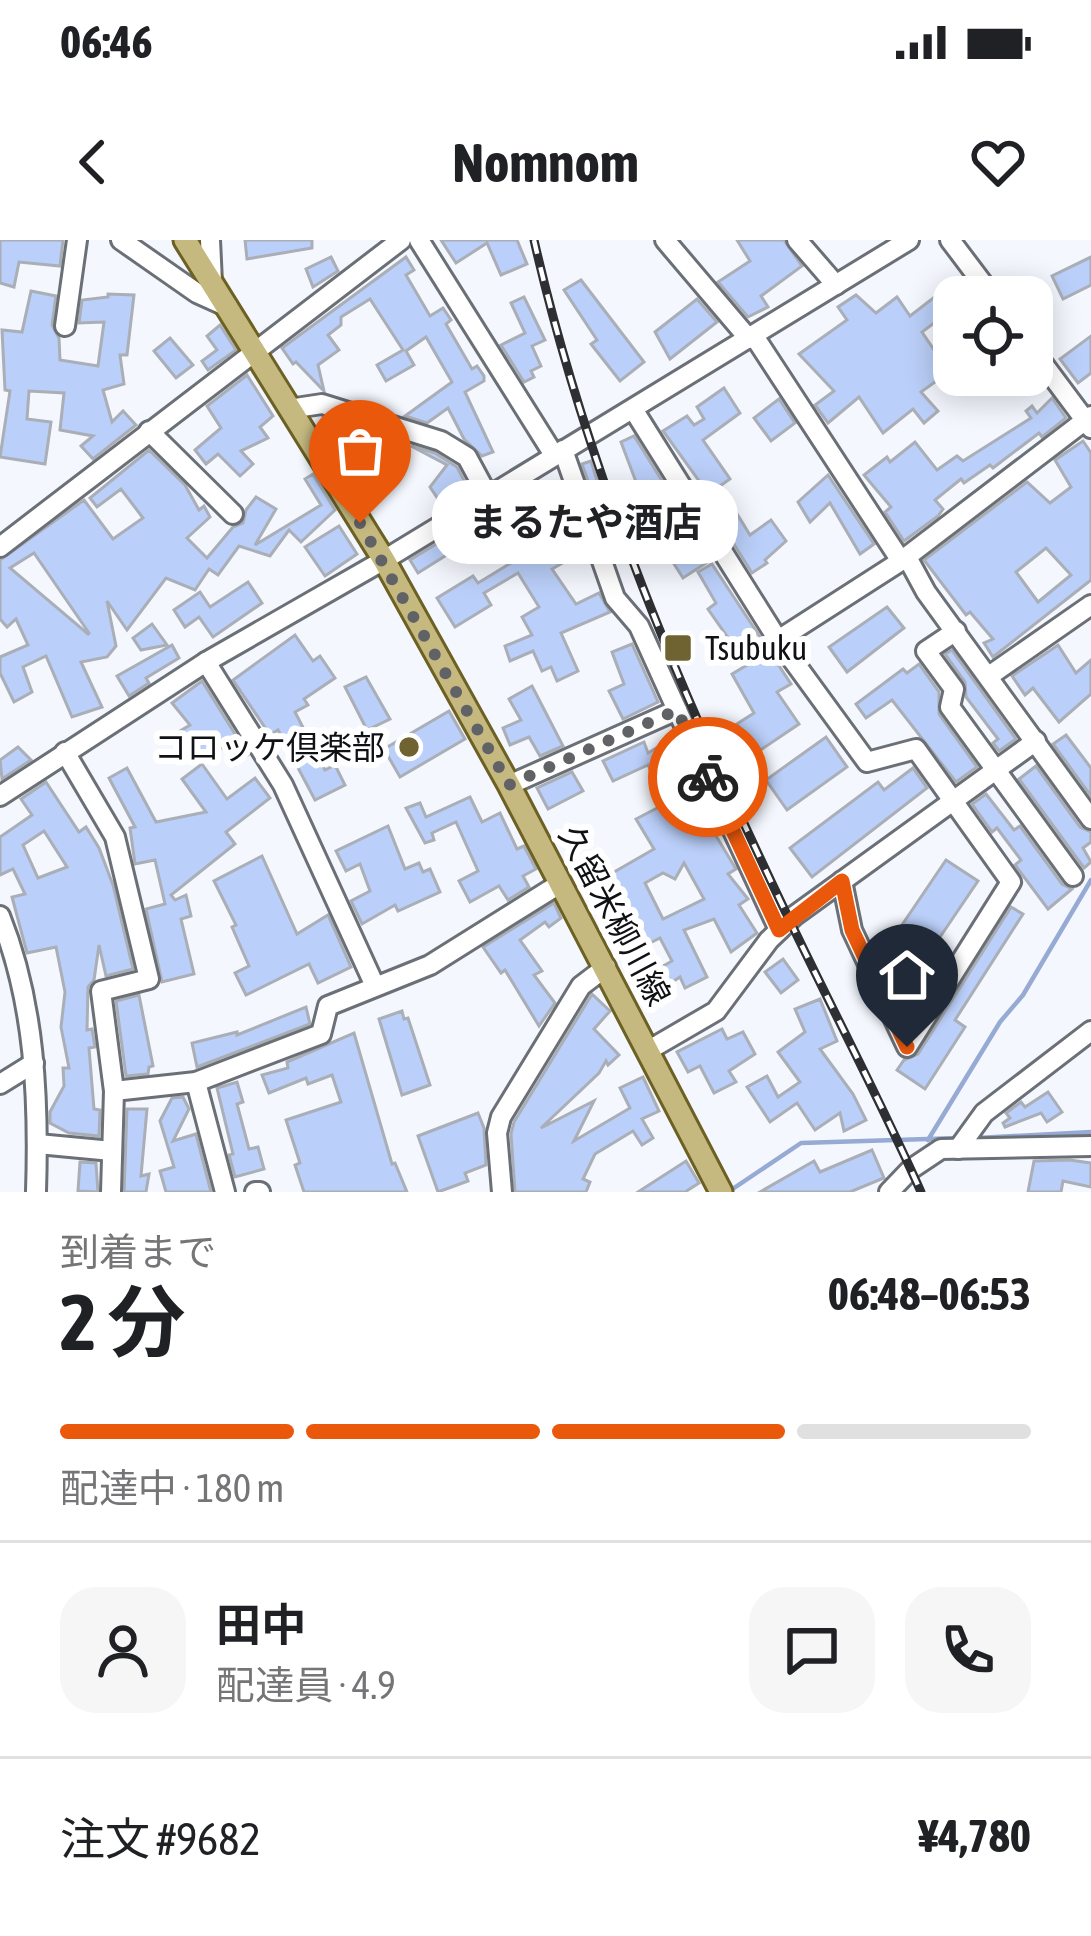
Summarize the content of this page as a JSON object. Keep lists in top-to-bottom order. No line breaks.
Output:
{"streets":{"main road":["久留米柳川線"]},"places":{"other":["まるたや酒店","コロッケ倶楽部"],"transit":["Tsubuku"]},"page":{"status":"06:46","header":"Nomnom","bubble":"まるたや酒店","heading":["2 分","到着まで","06:48–06:53"],"panel":["田中","配達員 · 4.9","注文 #9682","¥4,780"],"bar":"配達中 · 180 m"}}
